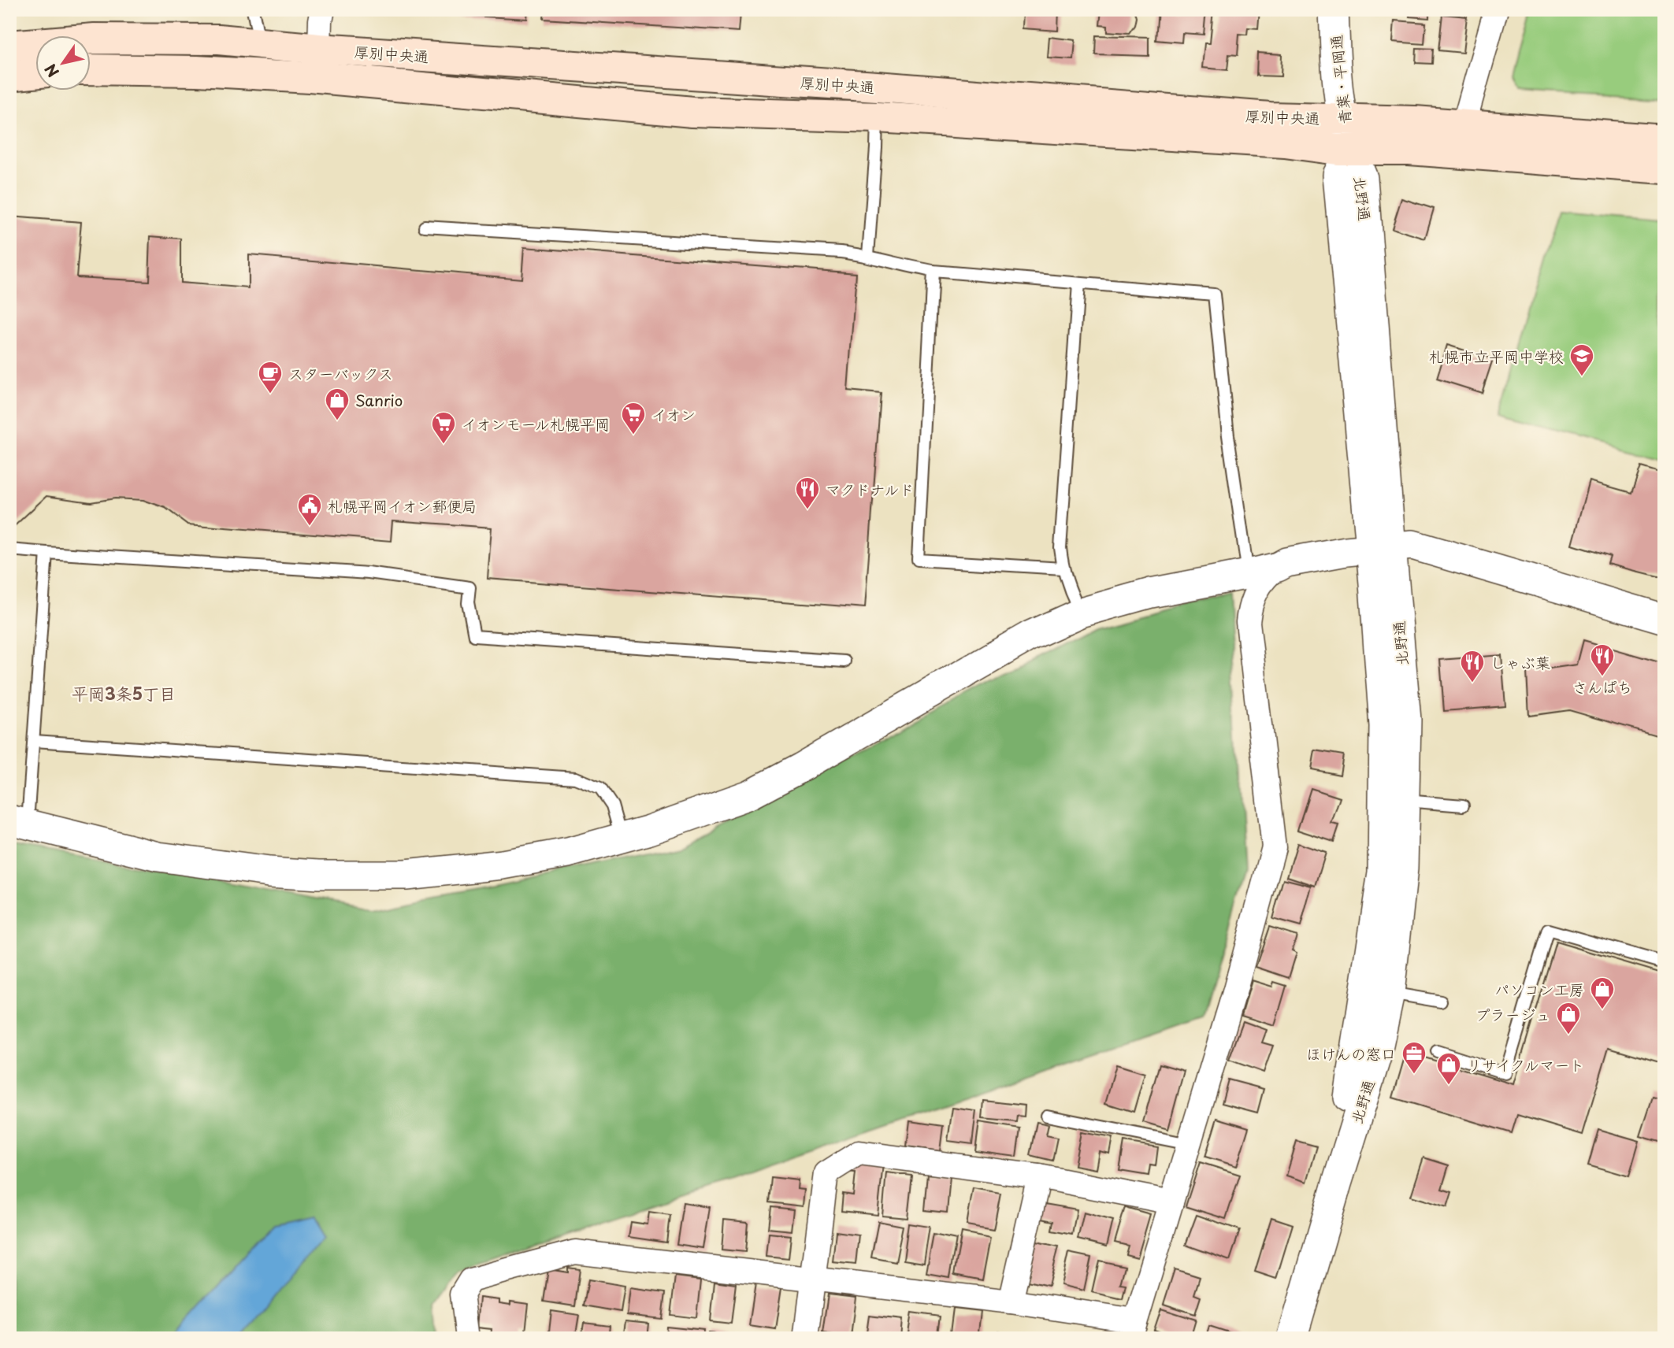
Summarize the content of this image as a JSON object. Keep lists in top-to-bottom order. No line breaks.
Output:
{"streets":{"main road":["厚別中央通"],"street":["青葉・平岡通","北野通"]},"crossings":[["厚別中央通","青葉・平岡通"],["厚別中央通","北野通"],["青葉・平岡通","北野通"]],"districts":["平岡3条5丁目"],"places":{"school or university":["札幌市立平岡中学校"],"cafe":["スターバックス"],"shop":["Sanrio","パソコン工房","プラージュ","リサイクルマート"],"supermarket":["イオン","イオンモール札幌平岡"],"restaurant":["マクドナルド","さんぱち","しゃぶ葉"],"public building":["札幌平岡イオン郵便局"],"office":["ほけんの窓口"]},"north":"bottom left"}
